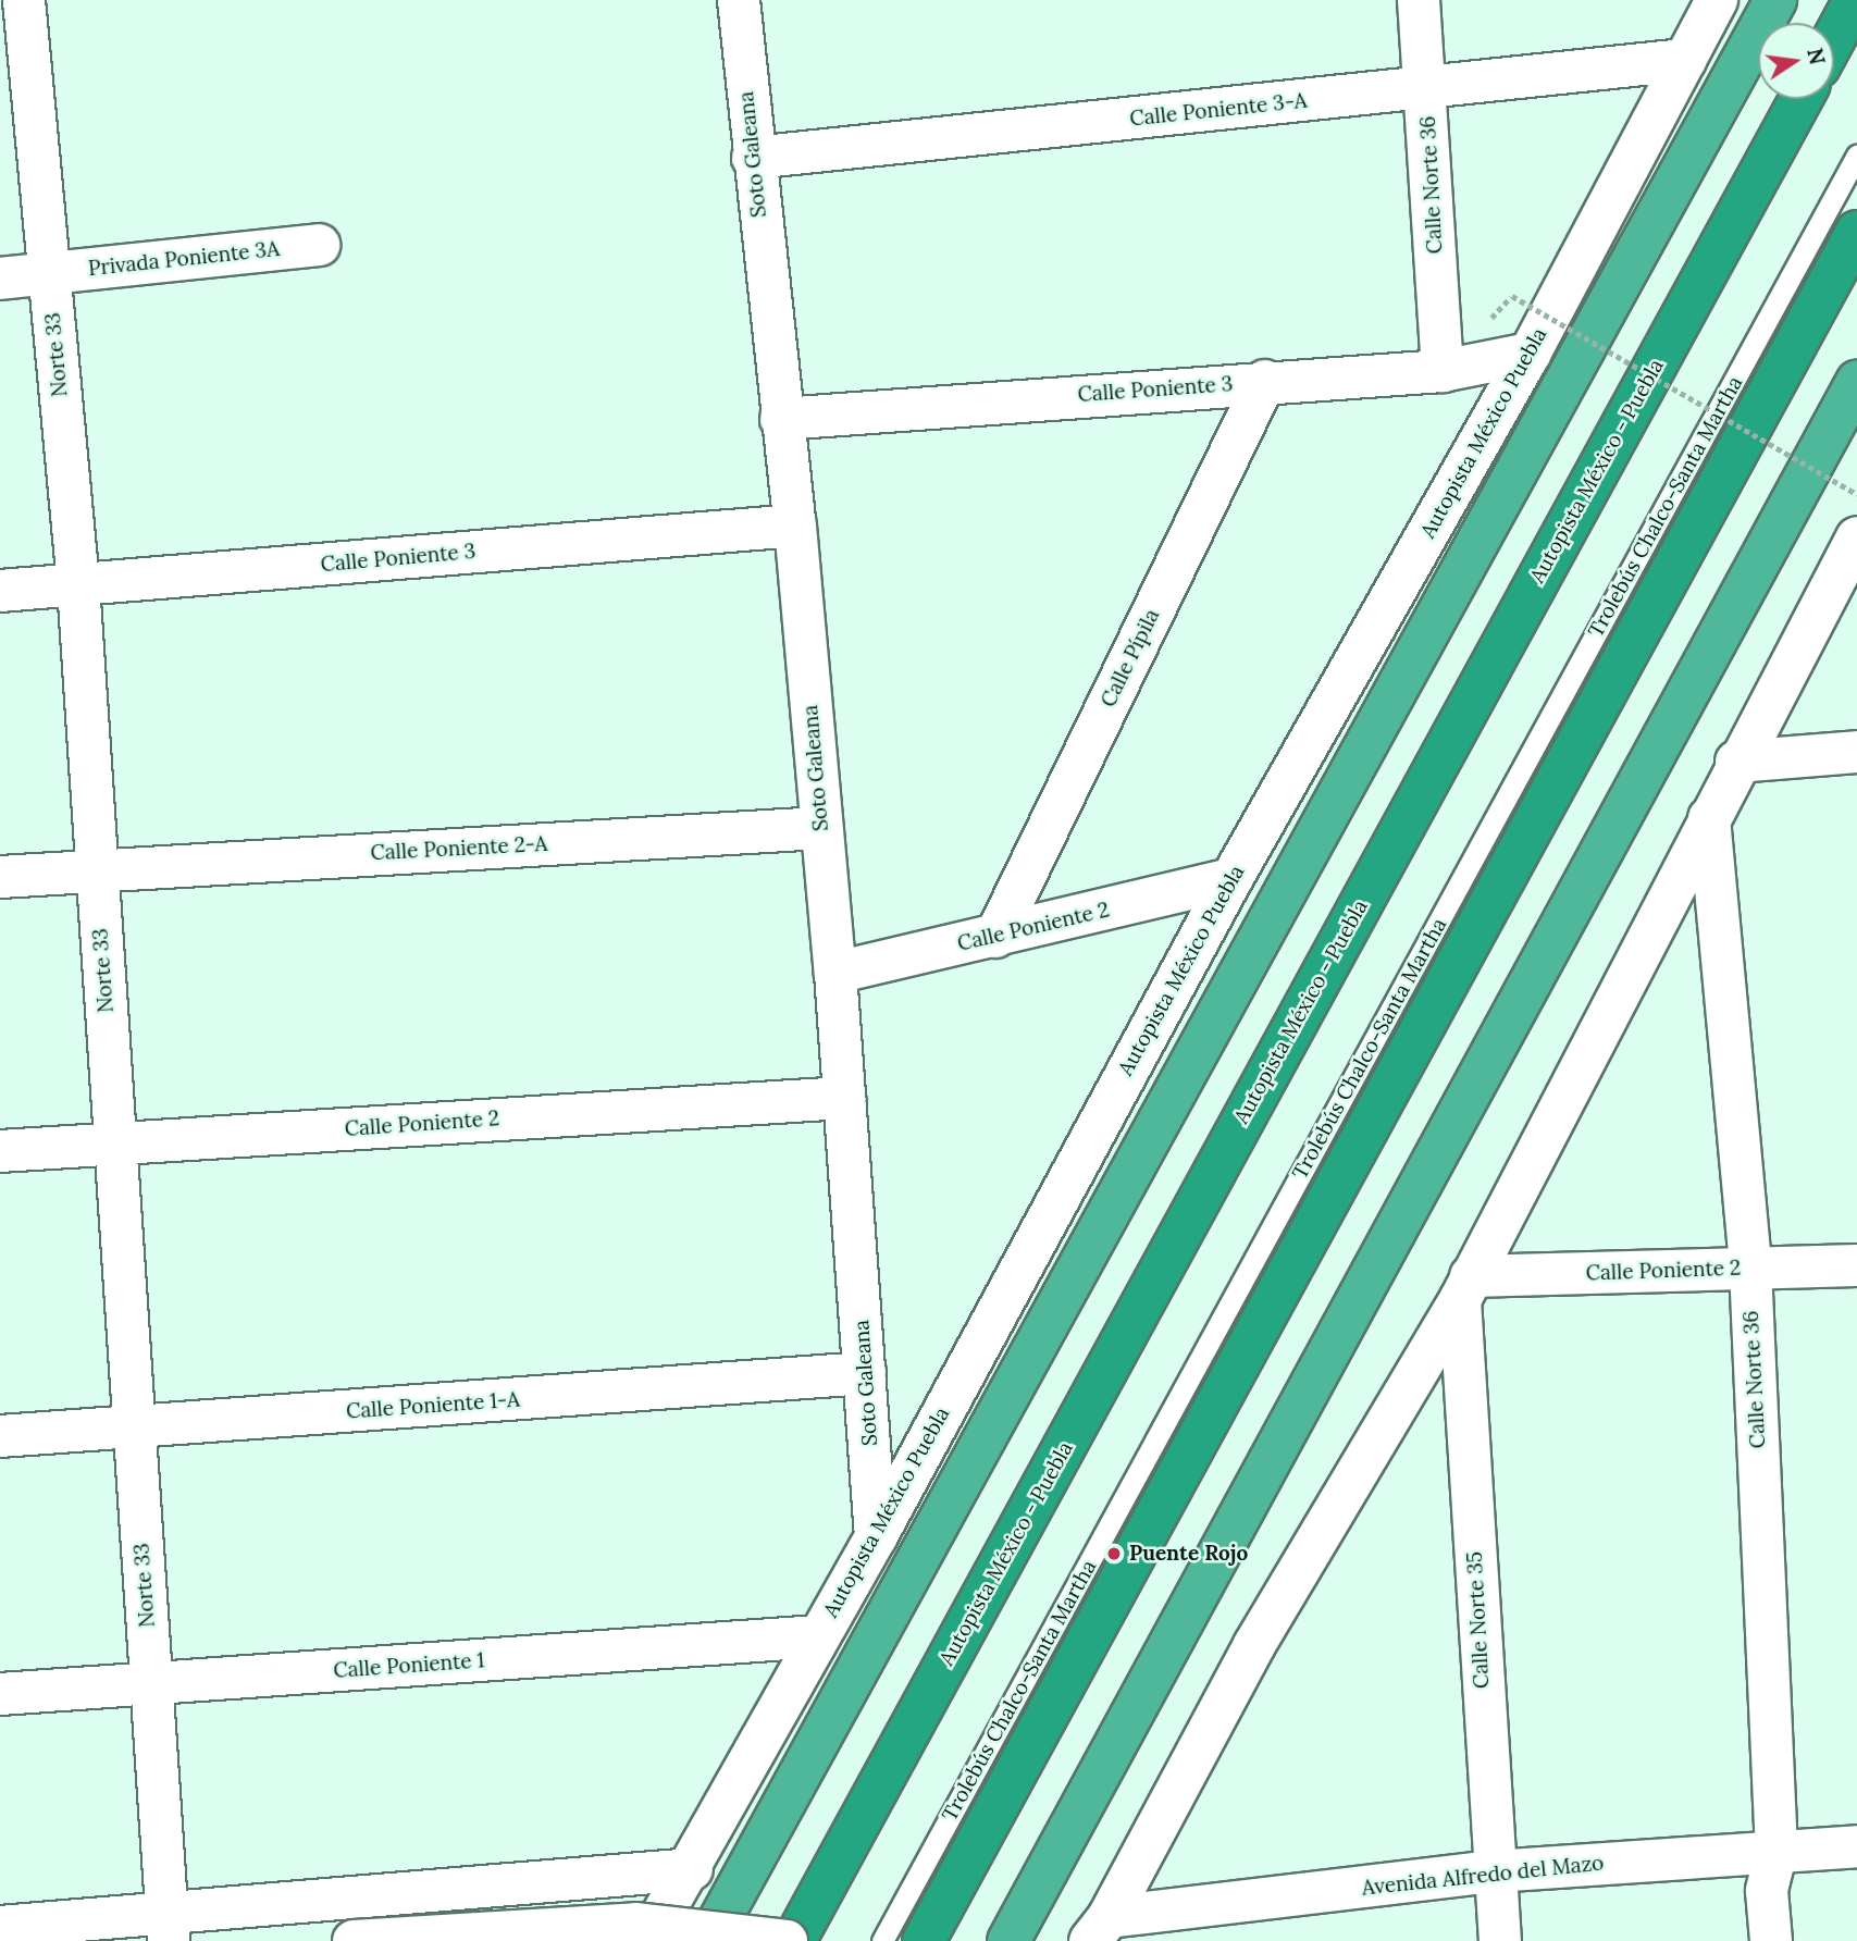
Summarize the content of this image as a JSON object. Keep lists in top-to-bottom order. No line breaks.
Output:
{"streets":{"highway":["Autopista México - Puebla"],"street":["Calle Poniente 3-A","Soto Galeana","Calle Norte 36","Privada Poniente 3A","Norte 33","Calle Poniente 3","Autopista México Puebla","Calle Pípila","Calle Poniente 2-A","Calle Poniente 2","Calle Poniente 1-A","Calle Norte 35","Calle Poniente 1","Avenida Alfredo del Mazo"],"lane":["Trolebús Chalco-Santa Martha"]},"crossings":[["Calle Poniente 3-A","Soto Galeana"],["Calle Poniente 3-A","Calle Norte 36"],["Calle Poniente 3-A","Autopista México Puebla"],["Soto Galeana","Calle Poniente 3"],["Soto Galeana","Autopista México Puebla"],["Soto Galeana","Calle Poniente 2-A"],["Soto Galeana","Calle Poniente 2"],["Soto Galeana","Calle Poniente 1-A"],["Calle Norte 36","Calle Poniente 3"],["Calle Norte 36","Calle Poniente 2"],["Calle Norte 36","Avenida Alfredo del Mazo"],["Privada Poniente 3A","Norte 33"],["Norte 33","Calle Poniente 3"],["Norte 33","Calle Poniente 2-A"],["Norte 33","Calle Poniente 2"],["Norte 33","Calle Poniente 1-A"],["Norte 33","Calle Poniente 1"],["Calle Poniente 3","Autopista México Puebla"],["Calle Poniente 3","Calle Pípila"],["Autopista México Puebla","Calle Poniente 2"],["Autopista México Puebla","Calle Poniente 1"],["Calle Pípila","Calle Poniente 2"],["Calle Poniente 2","Calle Norte 35"],["Calle Norte 35","Avenida Alfredo del Mazo"]],"places":["Puente Rojo"],"north":"right"}
